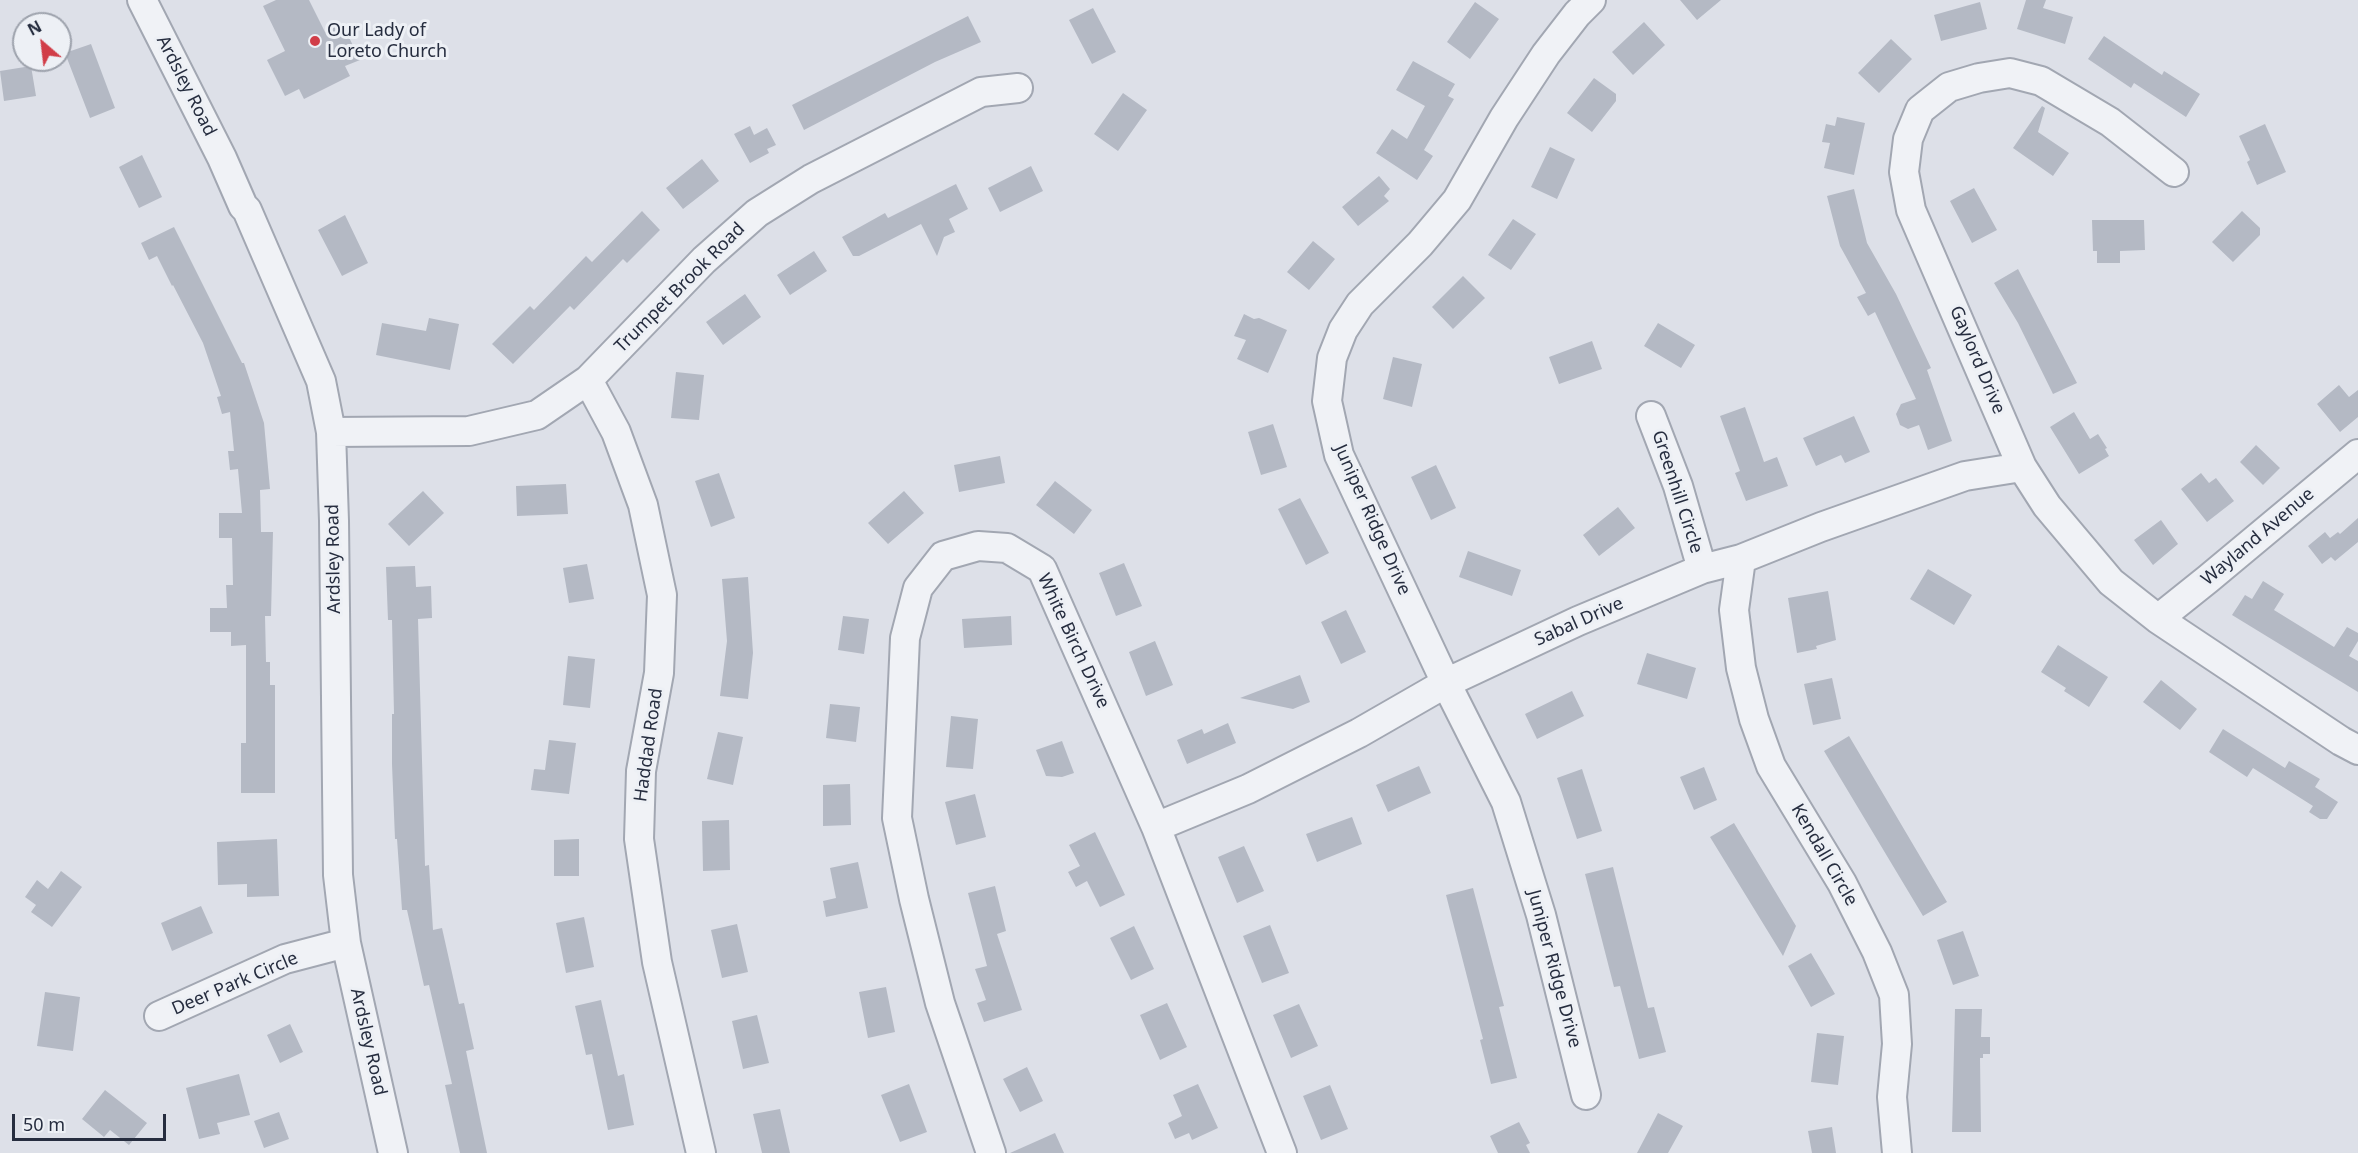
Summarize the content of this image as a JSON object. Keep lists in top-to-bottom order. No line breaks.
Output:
{"streets":{"street":["Ardsley Road","Trumpet Brook Road","Gaylord Drive","Greenhill Circle","Juniper Ridge Drive","Wayland Avenue","Sabal Drive","White Birch Drive","Haddad Road","Kendall Circle","Deer Park Circle"]},"crossings":[["Ardsley Road","Trumpet Brook Road"],["Ardsley Road","Deer Park Circle"],["Trumpet Brook Road","Haddad Road"],["Gaylord Drive","Wayland Avenue"],["Gaylord Drive","Sabal Drive"],["Greenhill Circle","Sabal Drive"],["Juniper Ridge Drive","Sabal Drive"],["Sabal Drive","White Birch Drive"],["Sabal Drive","Kendall Circle"]],"places":["Our Lady of Loreto Church"],"scale_bar":"50 m","north":"top left"}
